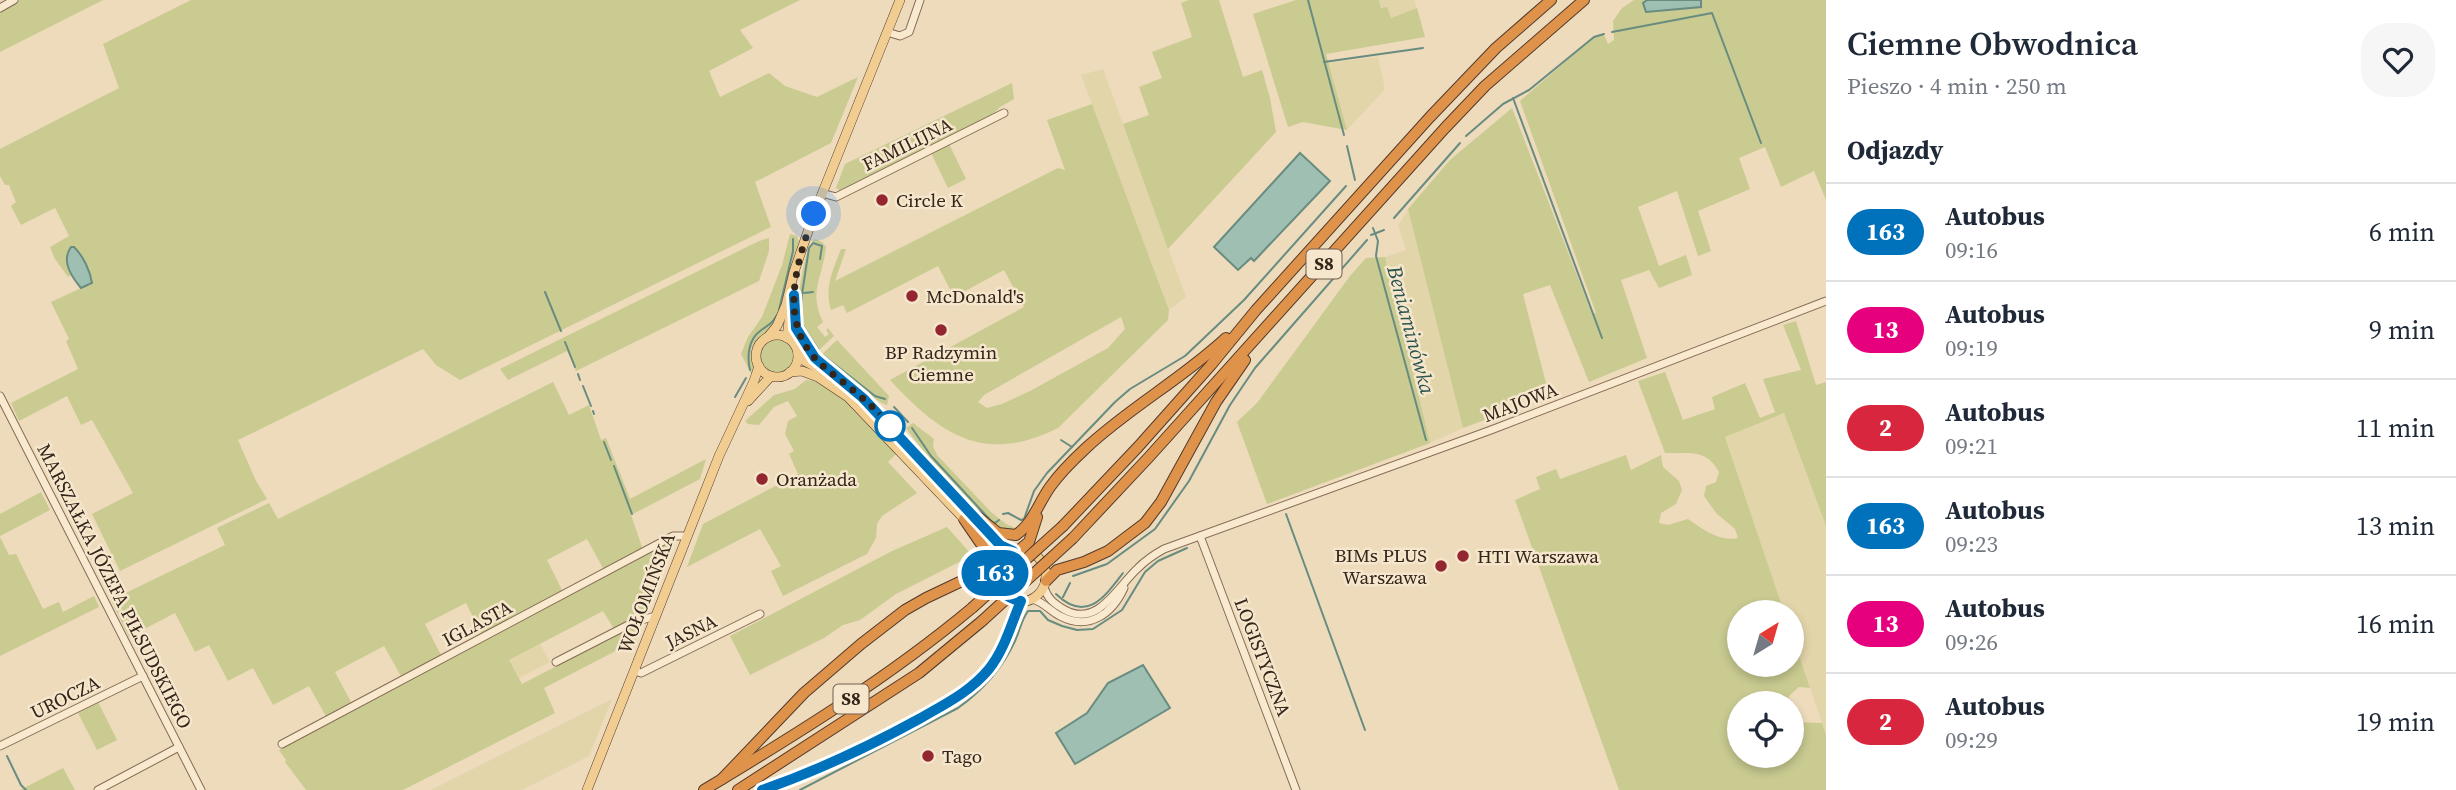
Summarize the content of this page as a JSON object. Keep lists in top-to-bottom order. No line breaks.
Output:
{"streets":{"highway":["S8"],"main road":["WOŁOMIŃSKA"],"street":["FAMILIJNA","MAJOWA","MARSZAŁKA JÓZEFA PIŁSUDSKIEGO","IGLASTA","JASNA","LOGISTYCZNA","UROCZA"]},"crossings":[["MAJOWA","LOGISTYCZNA"],["MARSZAŁKA JÓZEFA PIŁSUDSKIEGO","UROCZA"],["WOŁOMIŃSKA","IGLASTA"],["WOŁOMIŃSKA","JASNA"]],"water":["Beniaminówka"],"places":["Circle K","McDonald's","BP Radzymin Ciemne","Oranżada","HTI Warszawa","BIMs PLUS Warszawa","Tago"],"lines":["bus line 163"],"north":"top right","page":{"on_map":"163","heading":[["Ciemne Obwodnica","Pieszo · 4 min · 250 m"],"Odjazdy"],"list":[{"mark":"163","name":"Autobus","note":"09:16","value":"6 min"},{"mark":"13","name":"Autobus","note":"09:19","value":"9 min"},{"mark":"2","name":"Autobus","note":"09:21","value":"11 min"},{"mark":"163","name":"Autobus","note":"09:23","value":"13 min"},{"mark":"13","name":"Autobus","note":"09:26","value":"16 min"},{"mark":"2","name":"Autobus","note":"09:29","value":"19 min"}]}}
